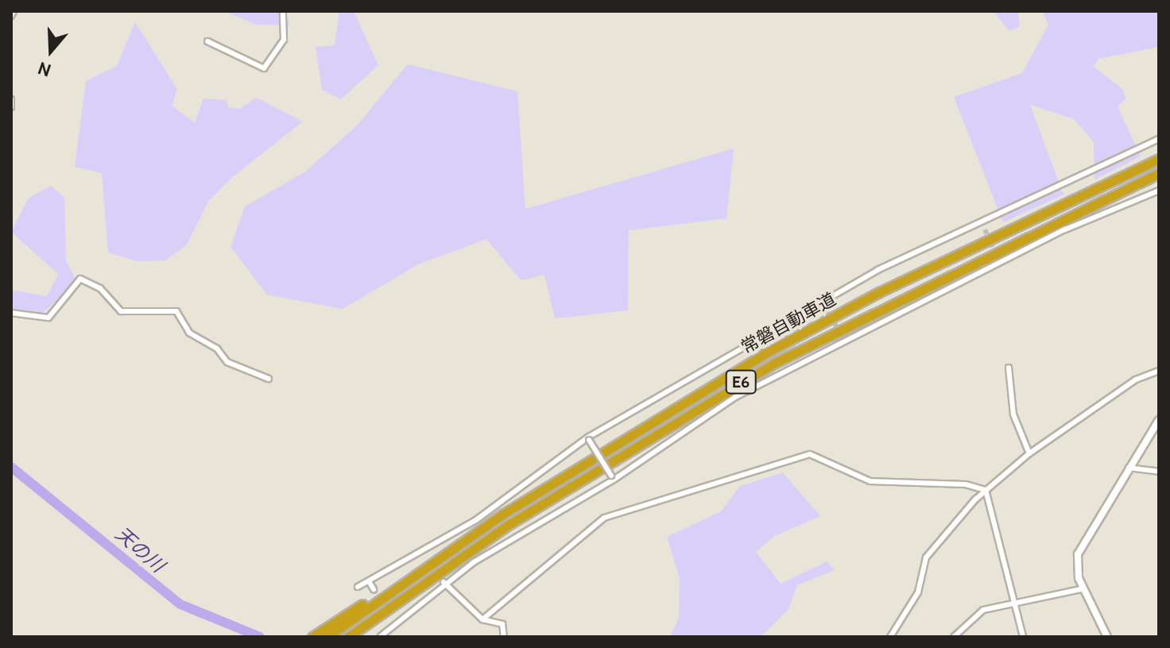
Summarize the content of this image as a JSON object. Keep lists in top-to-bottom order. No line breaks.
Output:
{"streets":{"highway":["常磐自動車道","E6"]},"water":["天の川"],"north":"bottom"}
